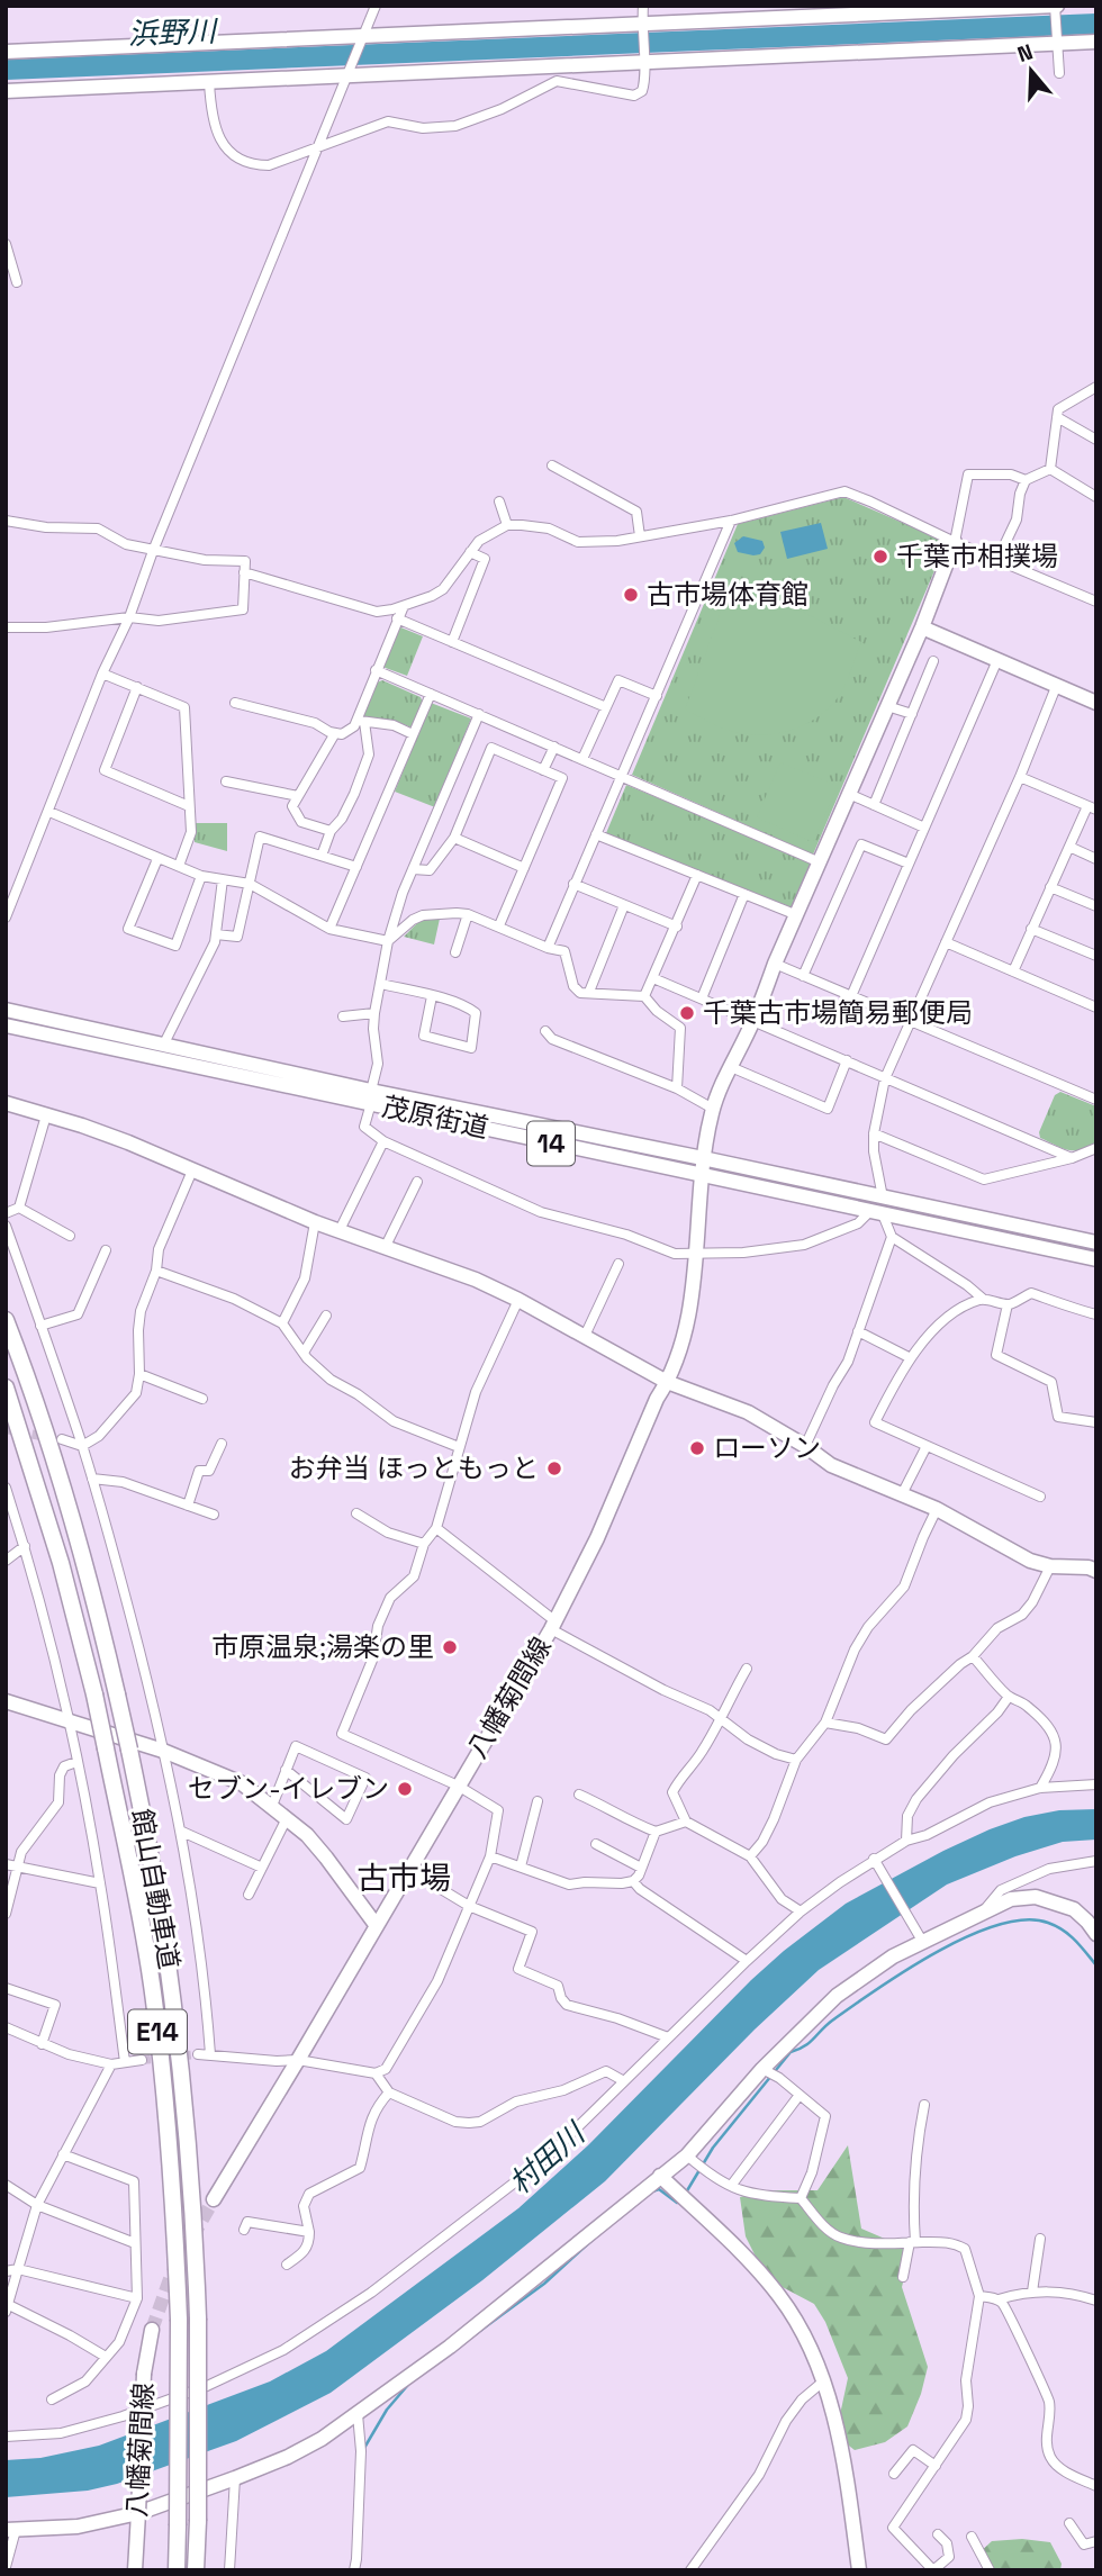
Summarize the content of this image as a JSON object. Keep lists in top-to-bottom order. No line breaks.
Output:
{"streets":{"highway":["館山自動車道","E14"],"street":["茂原街道","14","八幡菊間線"]},"crossings":[["茂原街道","八幡菊間線"]],"districts":["古市場"],"water":["浜野川","村田川"],"places":["千葉市相撲場","古市場体育館","千葉古市場簡易郵便局","ローソン","お弁当 ほっともっと","市原温泉;湯楽の里","セブン-イレブン"],"north":"top"}
